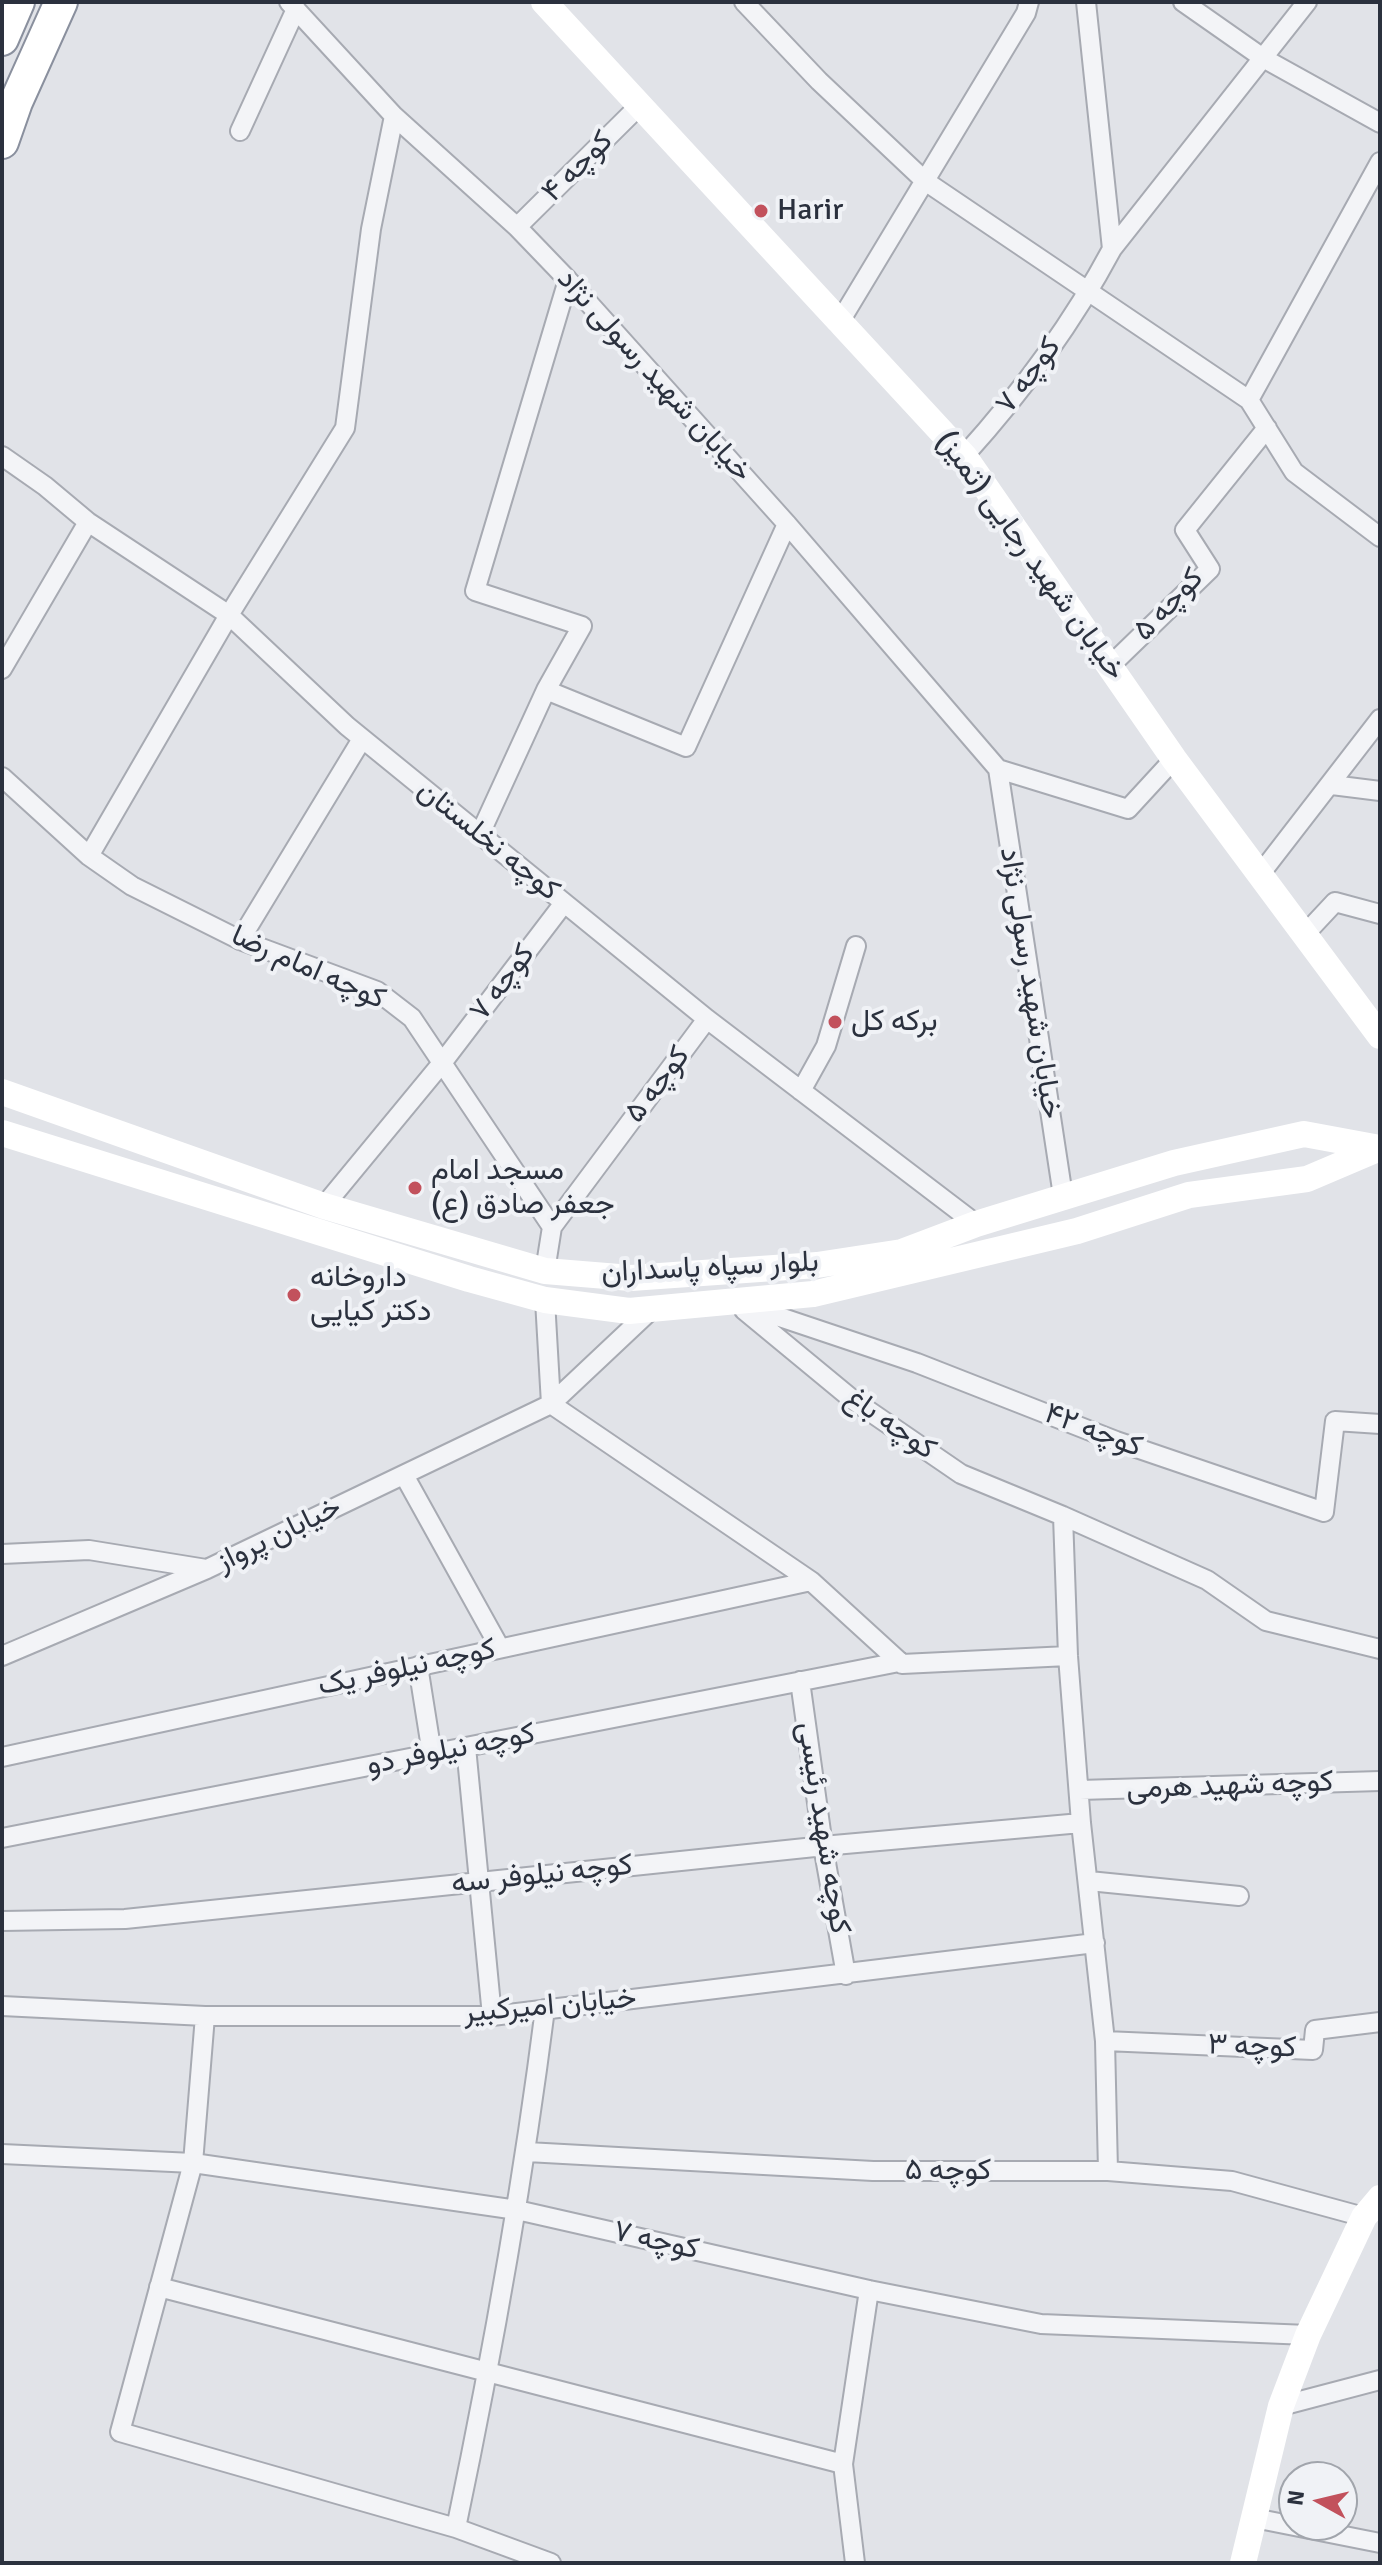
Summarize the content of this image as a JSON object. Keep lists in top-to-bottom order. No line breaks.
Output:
{"streets":{"main road":["خیابان شهید رجایی (تمیز)","بلوار سپاه پاسداران"],"street":["کوچه ۴","خیابان شهید رسولی نژاد","کوچه ۷","کوچه ۵","کوچه نخلستان","کوچه امام رضا","کوچه باغ","کوچه ۴۲","خیابان پرواز","کوچه نیلوفر یک","کوچه نیلوفر دو","کوچه شهید هرمی","کوچه شهید رئیسی","کوچه نیلوفر سه","خیابان امیرکبیر","کوچه ۳"]},"crossings":[["کوچه ۴","خیابان شهید رسولی نژاد"],["کوچه ۴","خیابان شهید رجایی (تمیز)"],["خیابان شهید رسولی نژاد","بلوار سپاه پاسداران"],["کوچه ۷","خیابان شهید رجایی (تمیز)"],["کوچه ۷","کوچه نخلستان"],["کوچه ۷","کوچه امام رضا"],["کوچه ۷","بلوار سپاه پاسداران"],["خیابان شهید رجایی (تمیز)","کوچه ۵"],["کوچه ۵","کوچه نخلستان"],["کوچه ۵","کوچه امام رضا"],["کوچه نخلستان","بلوار سپاه پاسداران"],["بلوار سپاه پاسداران","کوچه باغ"],["بلوار سپاه پاسداران","کوچه ۴۲"],["بلوار سپاه پاسداران","خیابان پرواز"],["کوچه باغ","کوچه ۴۲"],["کوچه نیلوفر دو","کوچه شهید رئیسی"],["کوچه شهید رئیسی","کوچه نیلوفر سه"],["کوچه شهید رئیسی","خیابان امیرکبیر"]],"places":["Harir","برکه کل","مسجد امام جعفر صادق (ع)","داروخانه دکتر کیایی"],"north":"left"}
